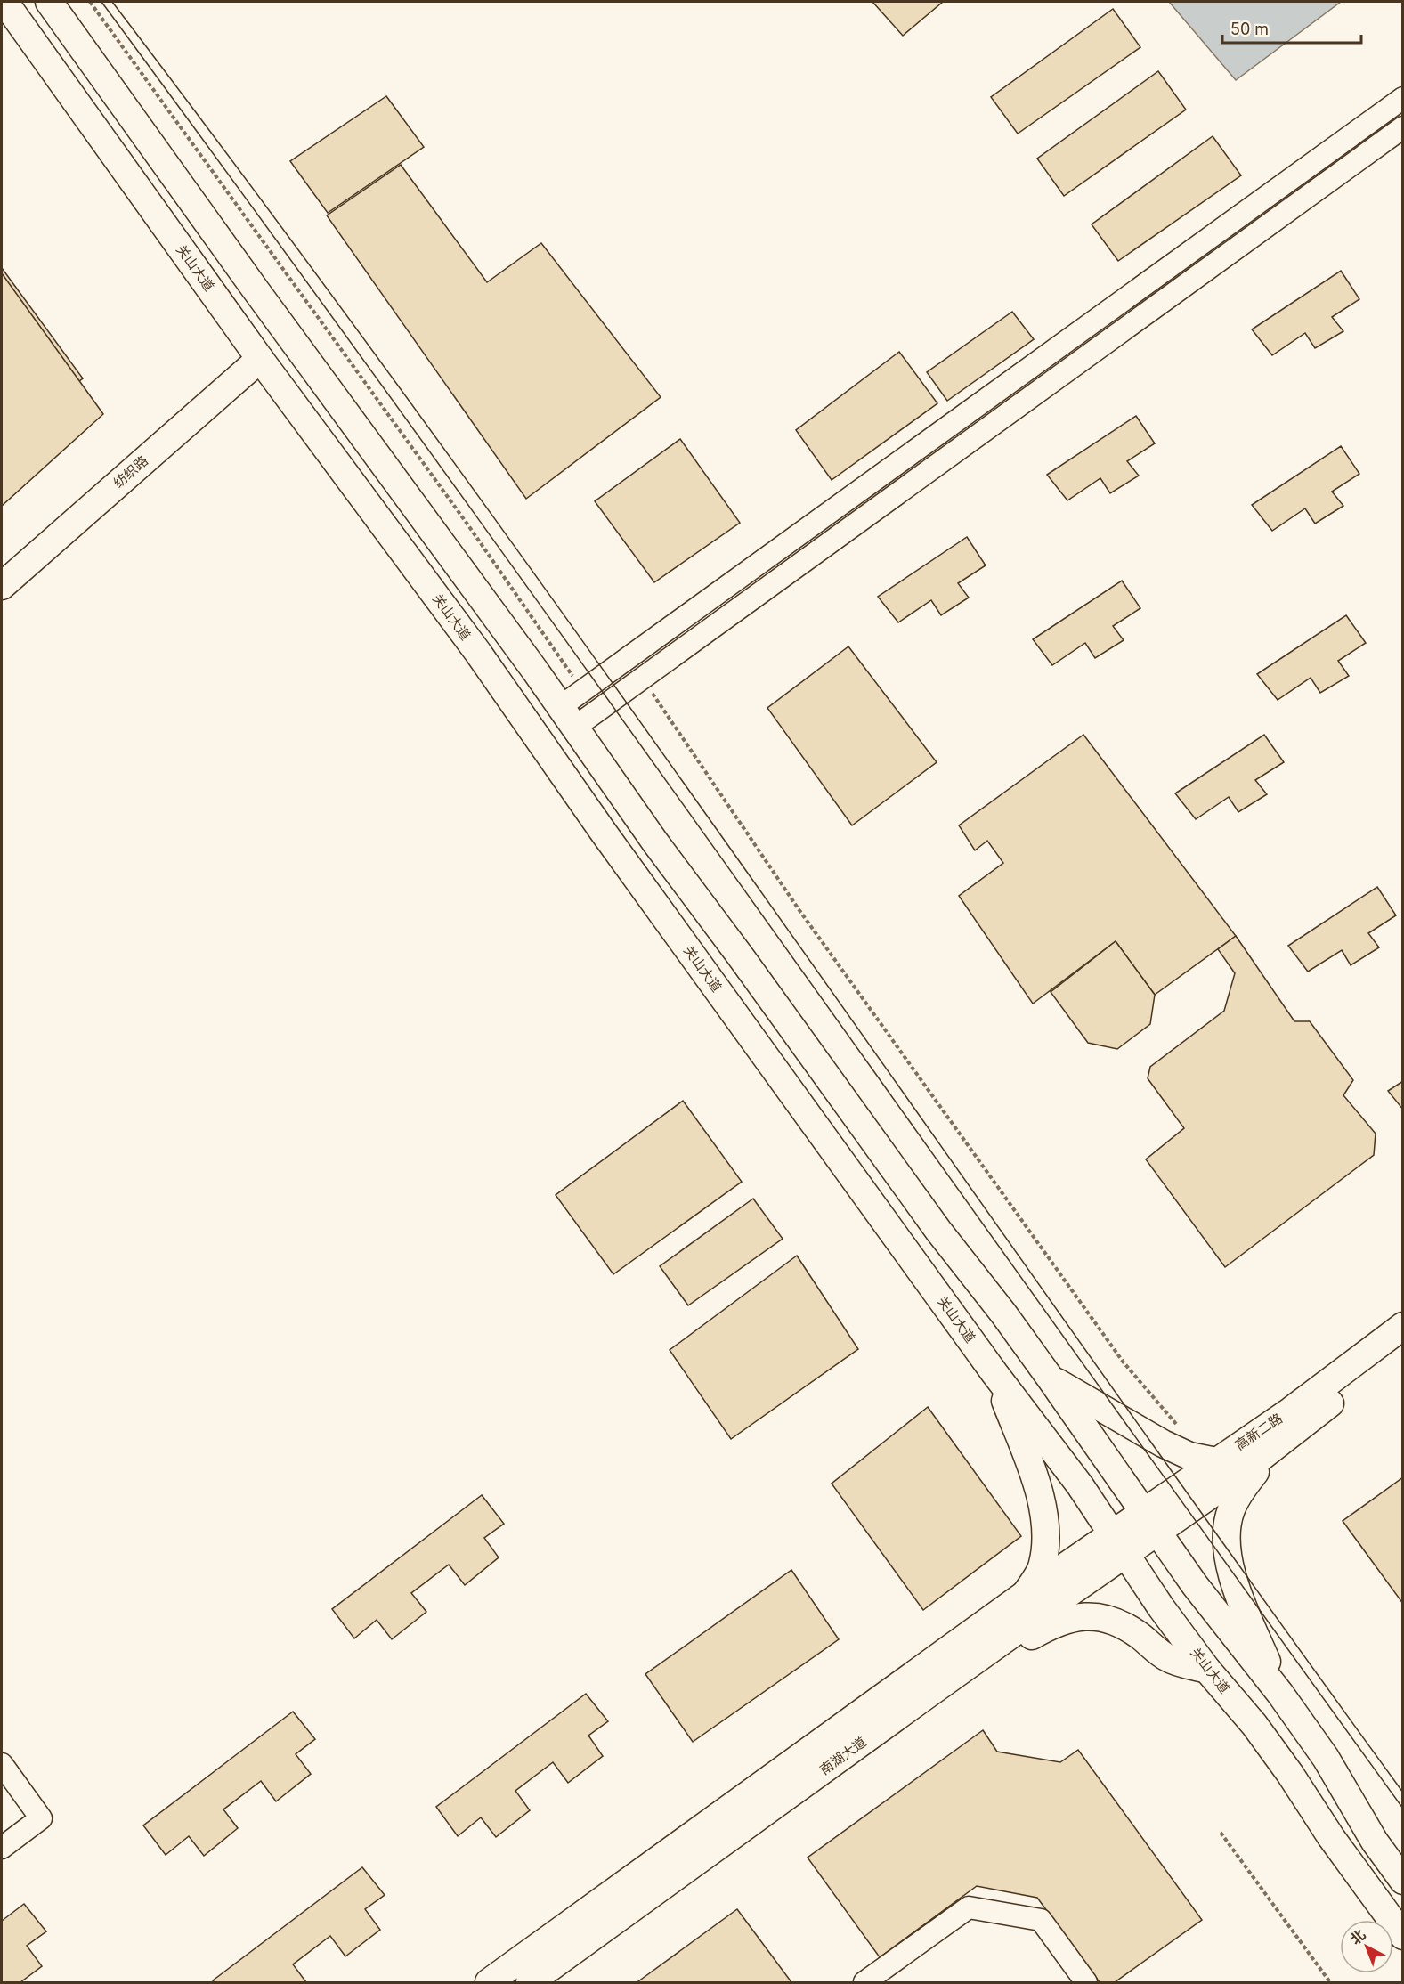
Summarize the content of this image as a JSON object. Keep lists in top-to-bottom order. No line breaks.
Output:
{"streets":{"main road":["关山大道","纺织路","高新二路","南湖大道"]},"crossings":[["关山大道","纺织路"],["关山大道","南湖大道"],["高新二路","南湖大道"]],"scale_bar":"50 m","north":"top left"}
